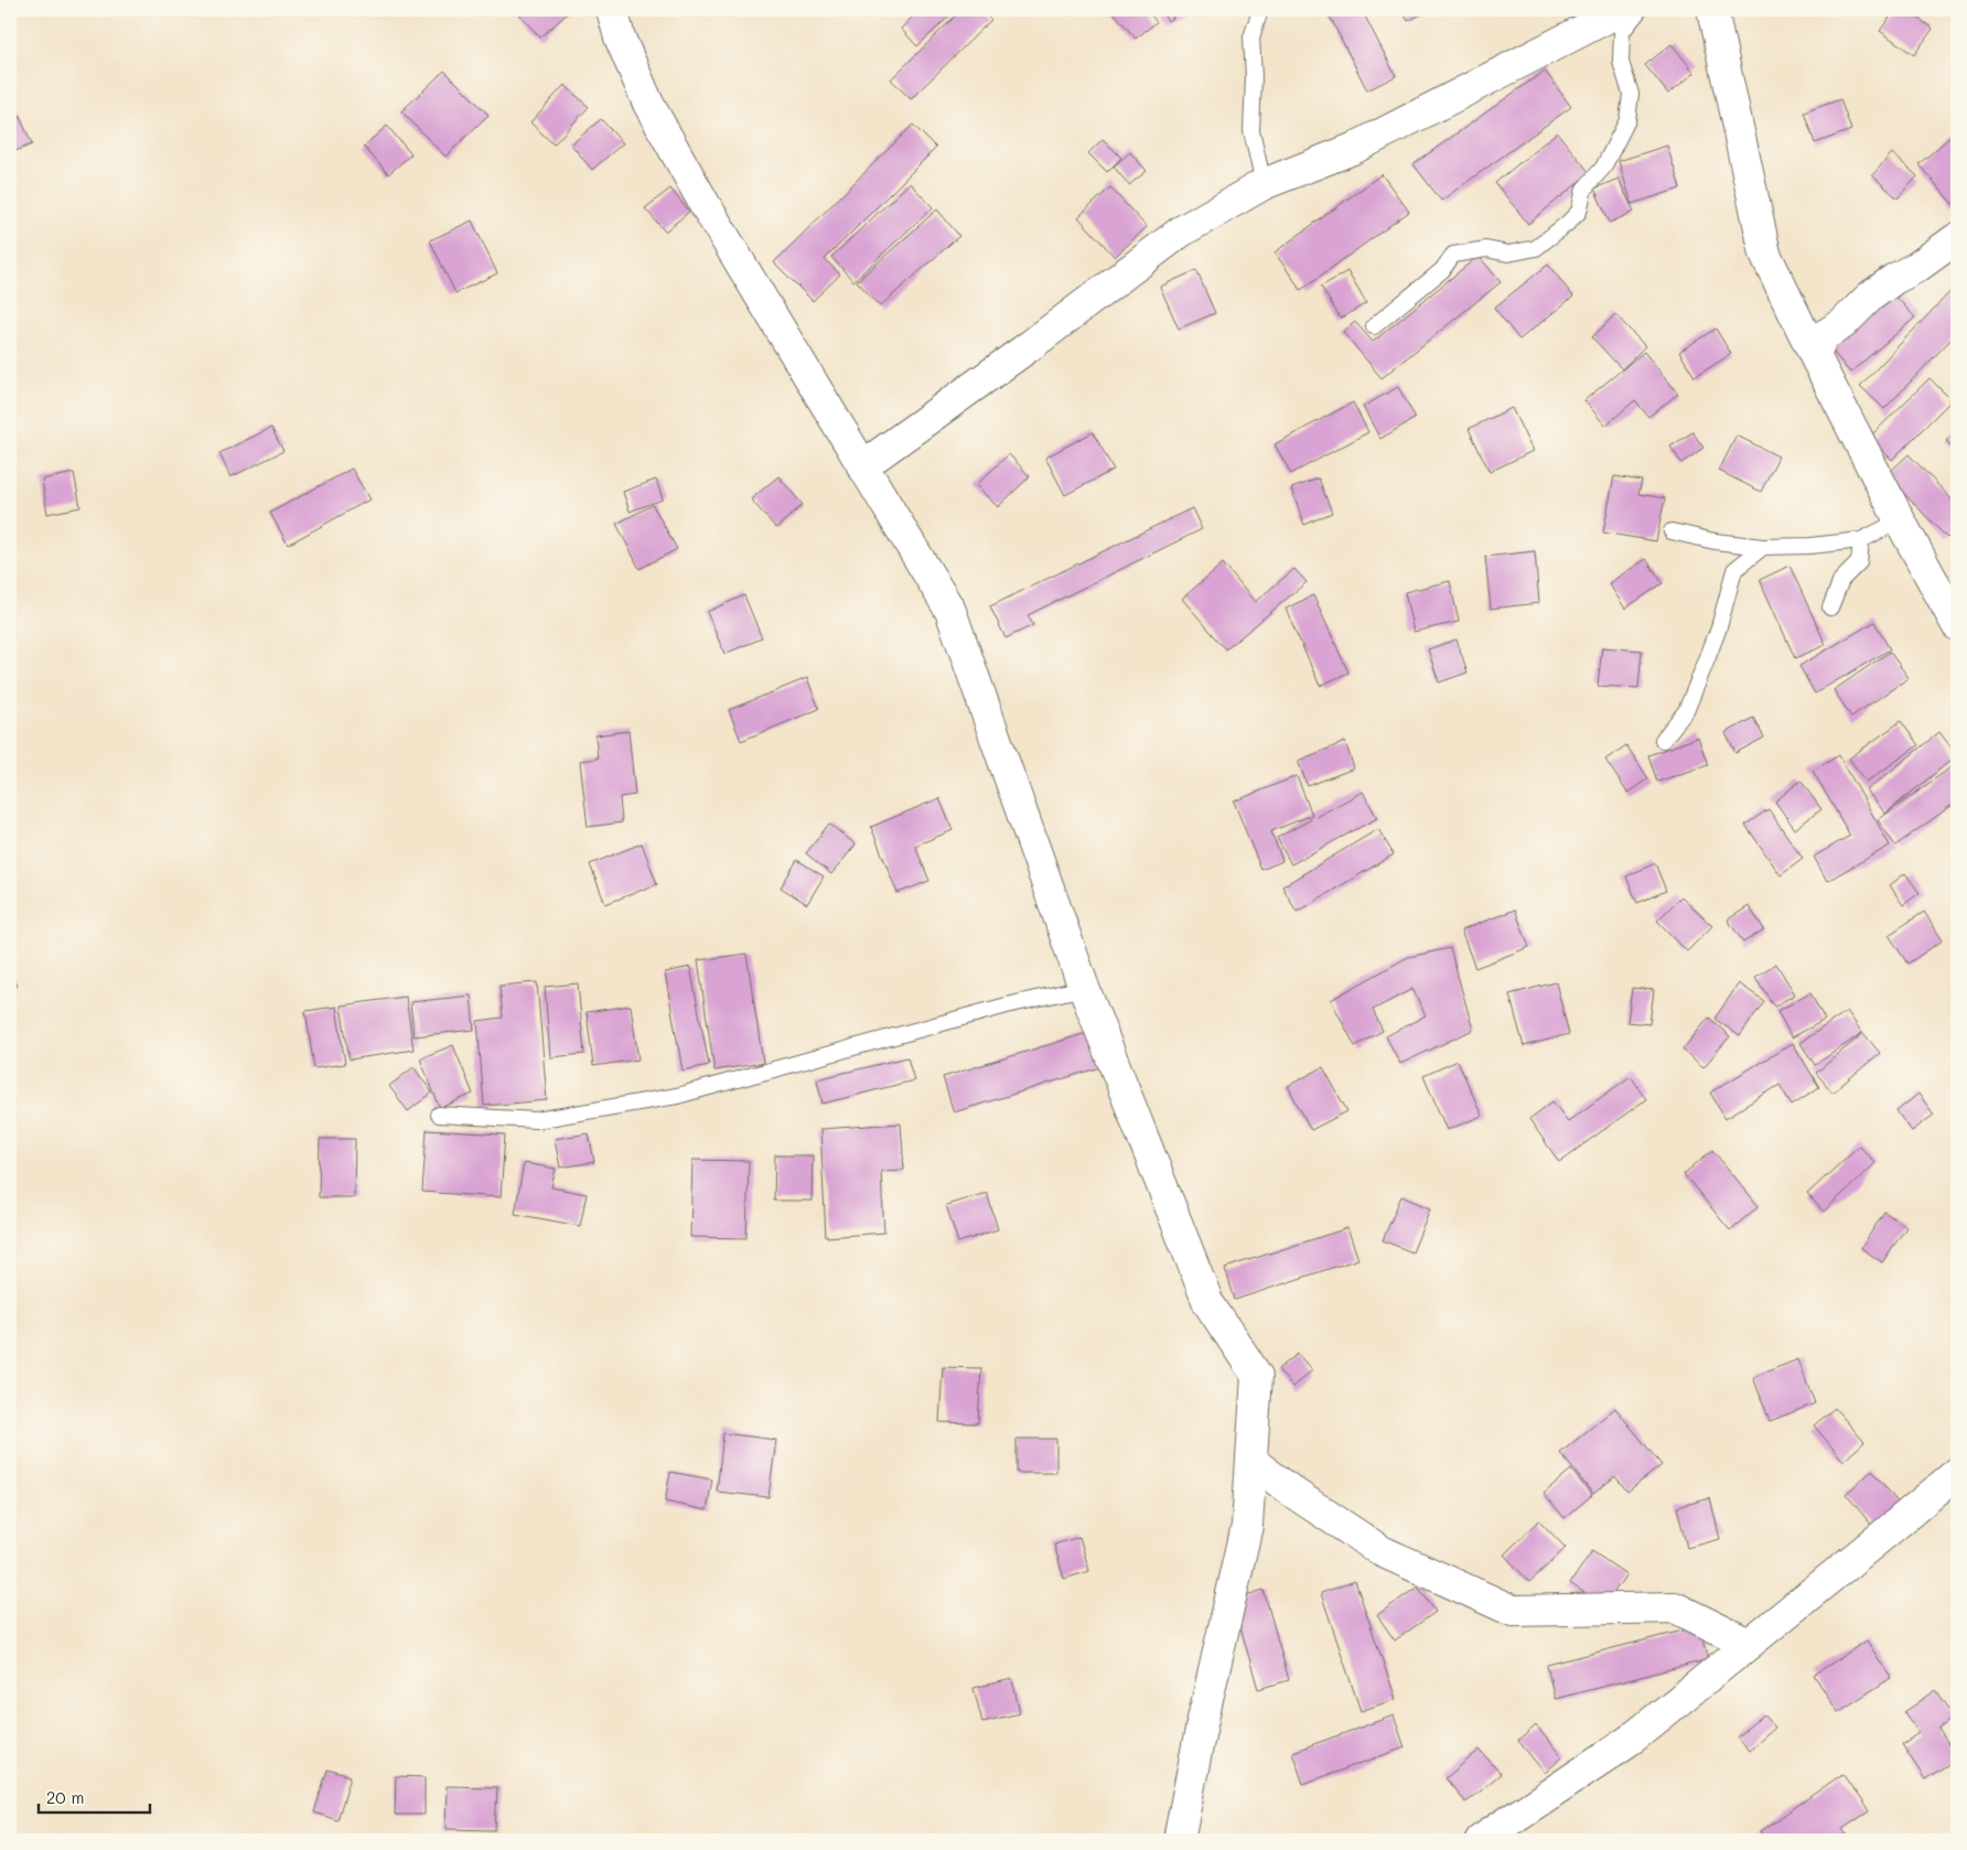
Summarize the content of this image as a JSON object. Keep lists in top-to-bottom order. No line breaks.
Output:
{"scale_bar":"20 m"}
